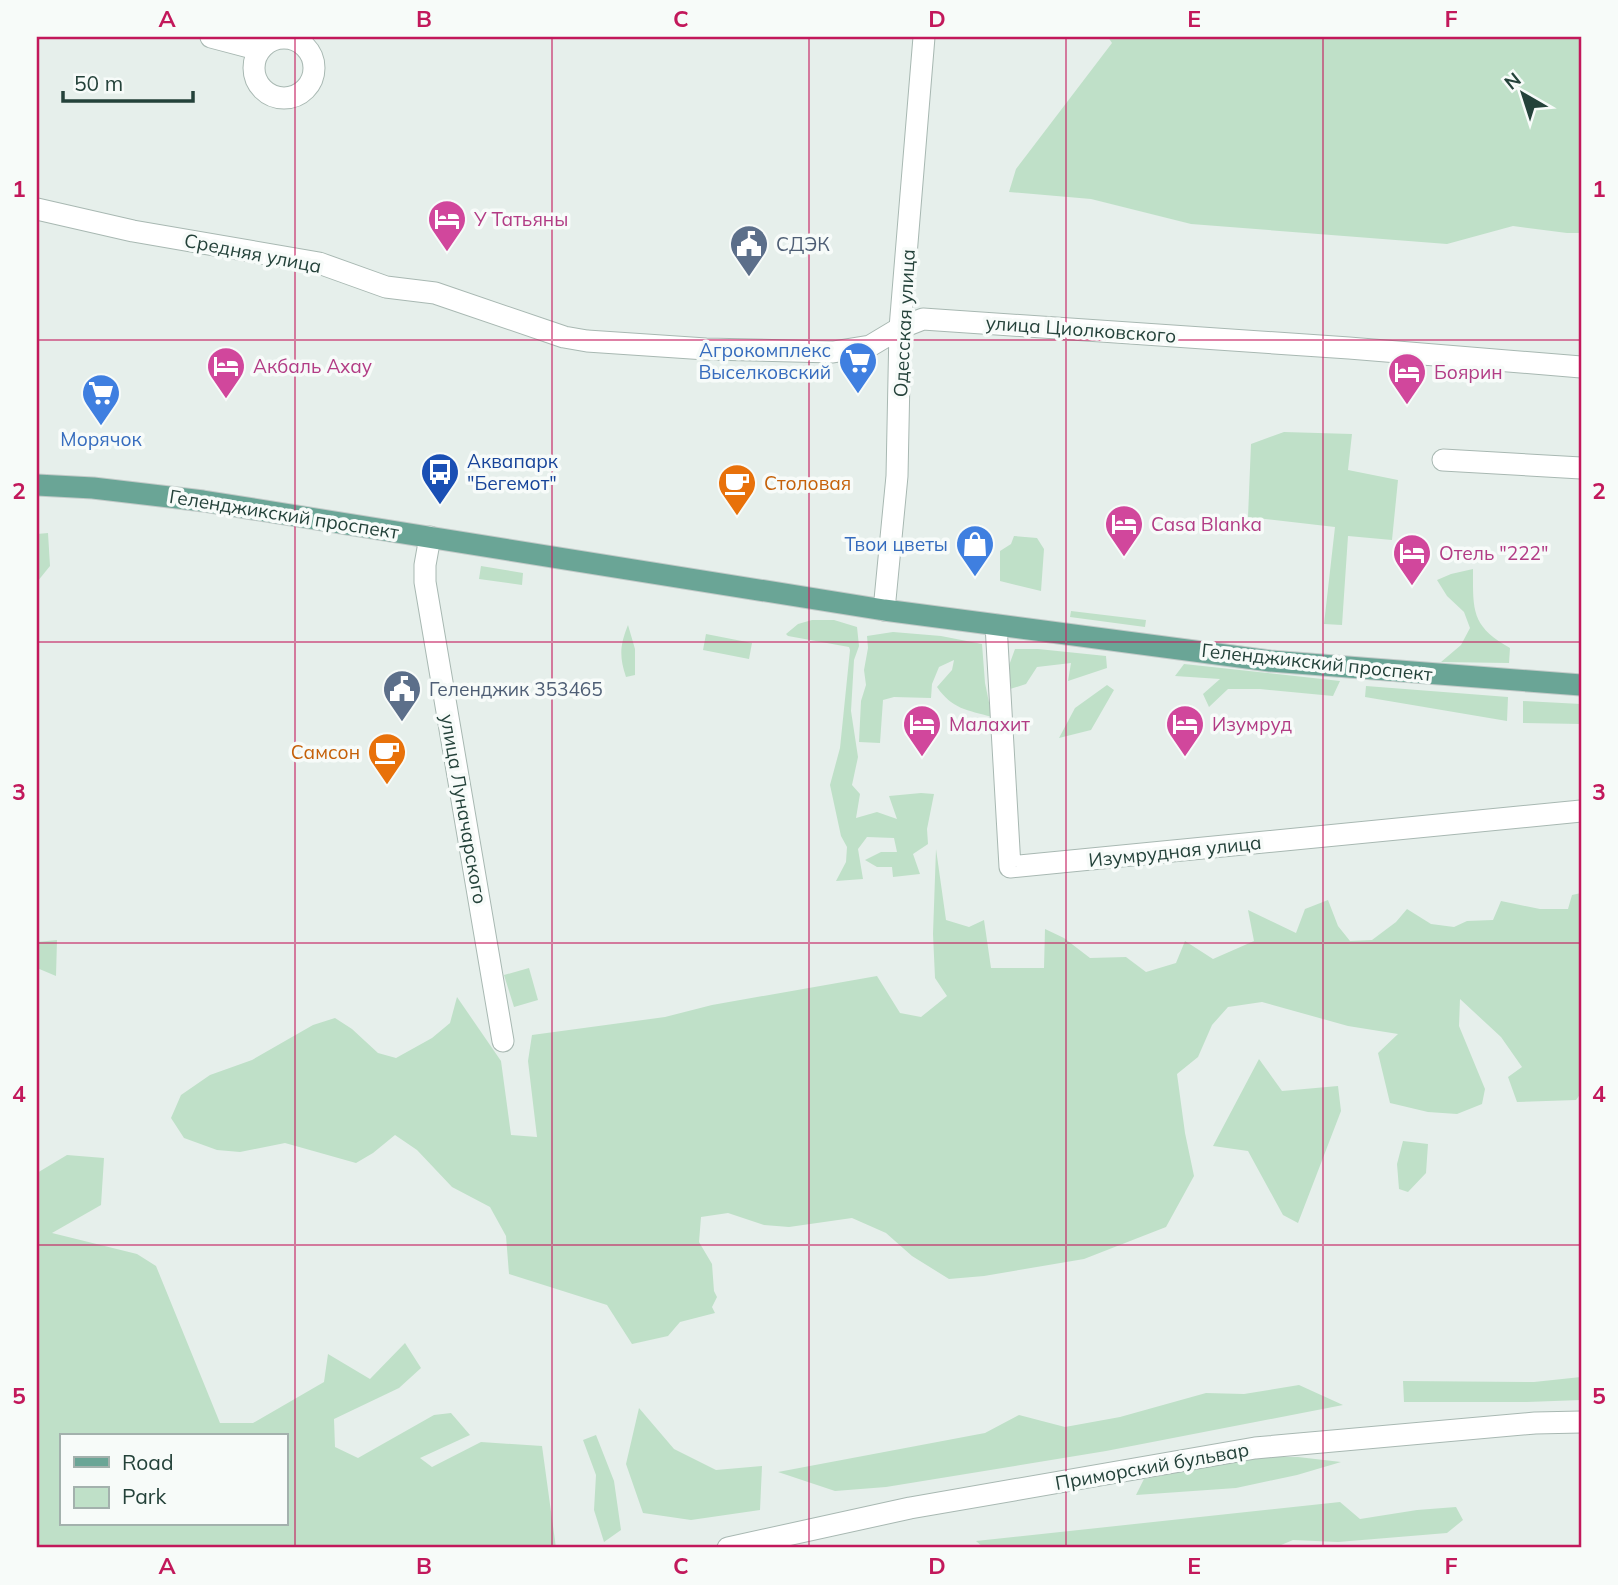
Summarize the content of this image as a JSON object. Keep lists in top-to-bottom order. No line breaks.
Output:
{"streets":{"main road":["Геленджикский проспект"],"street":["Средняя улица","Одесская улица","улица Циолковского","улица Луначарского","Изумрудная улица","Приморский бульвар"]},"crossings":[["Средняя улица","улица Циолковского"],["Одесская улица","улица Циолковского"],["Одесская улица","Геленджикский проспект"],["Геленджикский проспект","улица Луначарского"],["Геленджикский проспект","Изумрудная улица"]],"places":{"hotel":["У Татьяны","Акбаль Ахау","Боярин","Casa Blanka","Отель \"222\"","Малахит","Изумруд"],"public building":["СДЭК","Геленджик 353465"],"supermarket":["Агрокомплекс Выселковский","Морячок"],"bus stop":["Аквапарк \"Бегемот\""],"cafe":["Столовая","Самсон"],"shop":["Твои цветы"]},"legend":["Road","Park"],"scale_bar":"50 m","north":"top left","grid":{"columns":["A","B","C","D","E","F"],"rows":["1","2","3","4","5"]}}
